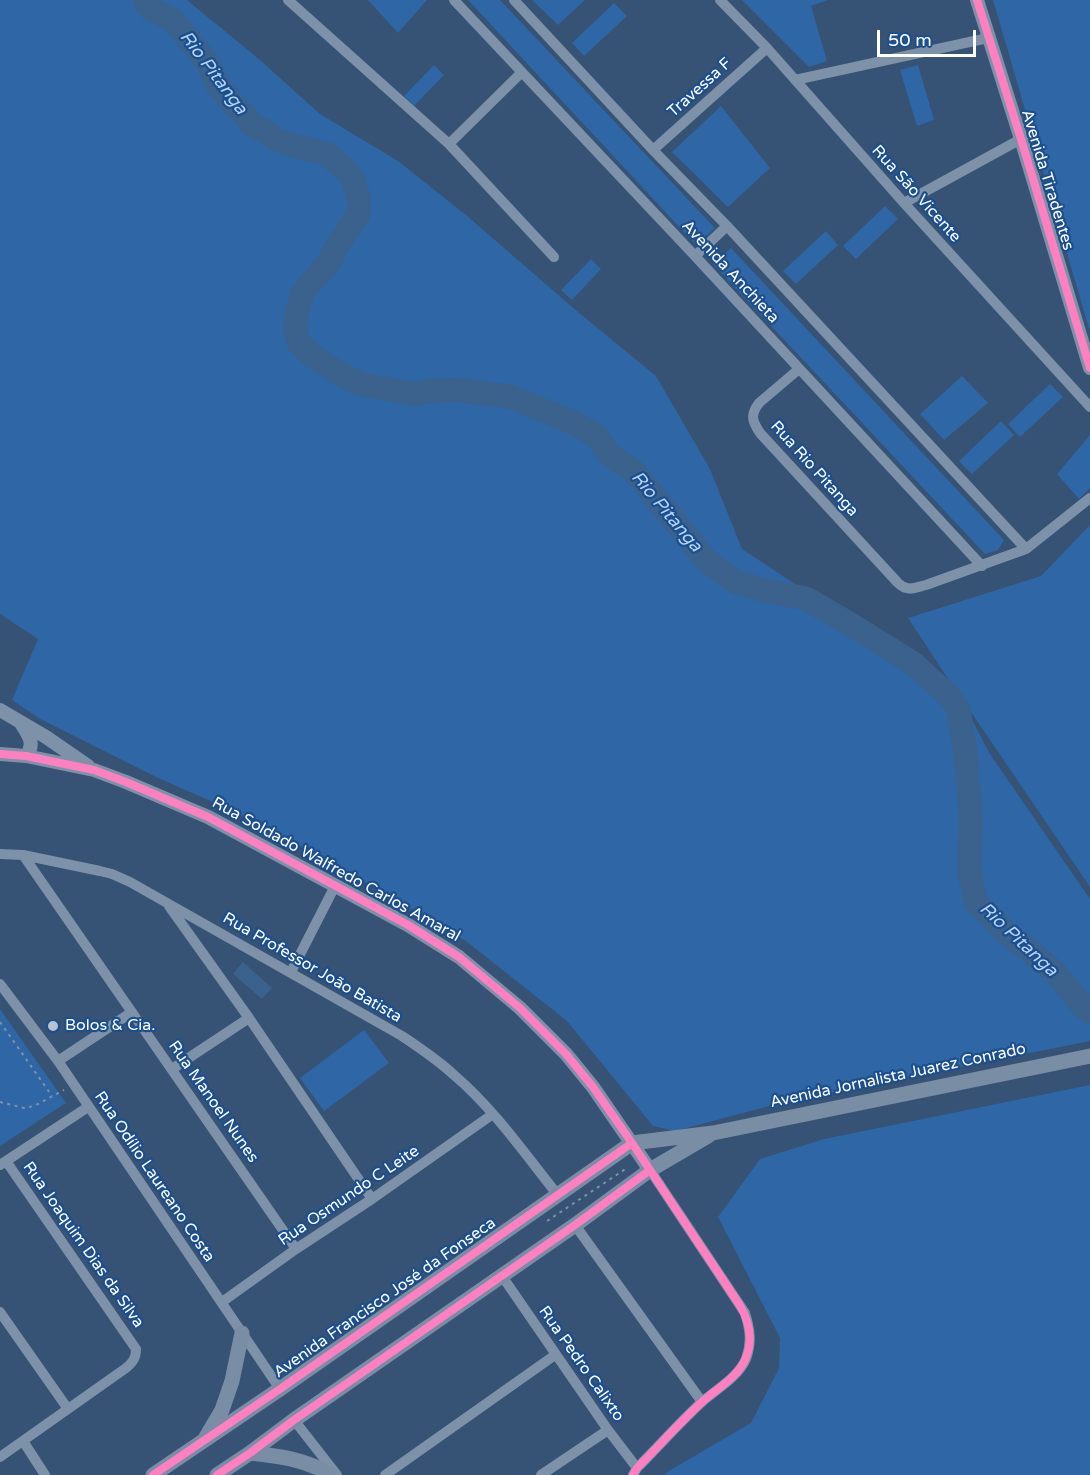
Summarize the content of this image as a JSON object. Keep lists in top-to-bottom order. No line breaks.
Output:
{"streets":{"main road":["Avenida Jornalista Juarez Conrado","Avenida Francisco José da Fonseca"],"street":["Travessa F","Avenida Tiradentes","Rua São Vicente","Avenida Anchieta","Rua Rio Pitanga","Rua Soldado Walfredo Carlos Amaral","Rua Professor João Batista","Rua Manoel Nunes","Rua Odílio Laureano Costa","Rua Osmundo C Leite","Rua Joaquim Dias da Silva","Rua Pedro Calixto"]},"crossings":[["Travessa F","Rua São Vicente"],["Travessa F","Avenida Anchieta"],["Avenida Anchieta","Rua Rio Pitanga"],["Rua Soldado Walfredo Carlos Amaral","Avenida Jornalista Juarez Conrado"],["Rua Soldado Walfredo Carlos Amaral","Avenida Francisco José da Fonseca"],["Rua Professor João Batista","Rua Manoel Nunes"],["Rua Professor João Batista","Rua Osmundo C Leite"],["Rua Professor João Batista","Avenida Francisco José da Fonseca"],["Avenida Jornalista Juarez Conrado","Avenida Francisco José da Fonseca"],["Rua Manoel Nunes","Rua Osmundo C Leite"],["Rua Odílio Laureano Costa","Rua Osmundo C Leite"],["Rua Odílio Laureano Costa","Avenida Francisco José da Fonseca"]],"water":["Rio Pitanga"],"places":["Bolos & Cia."],"scale_bar":"50 m"}
